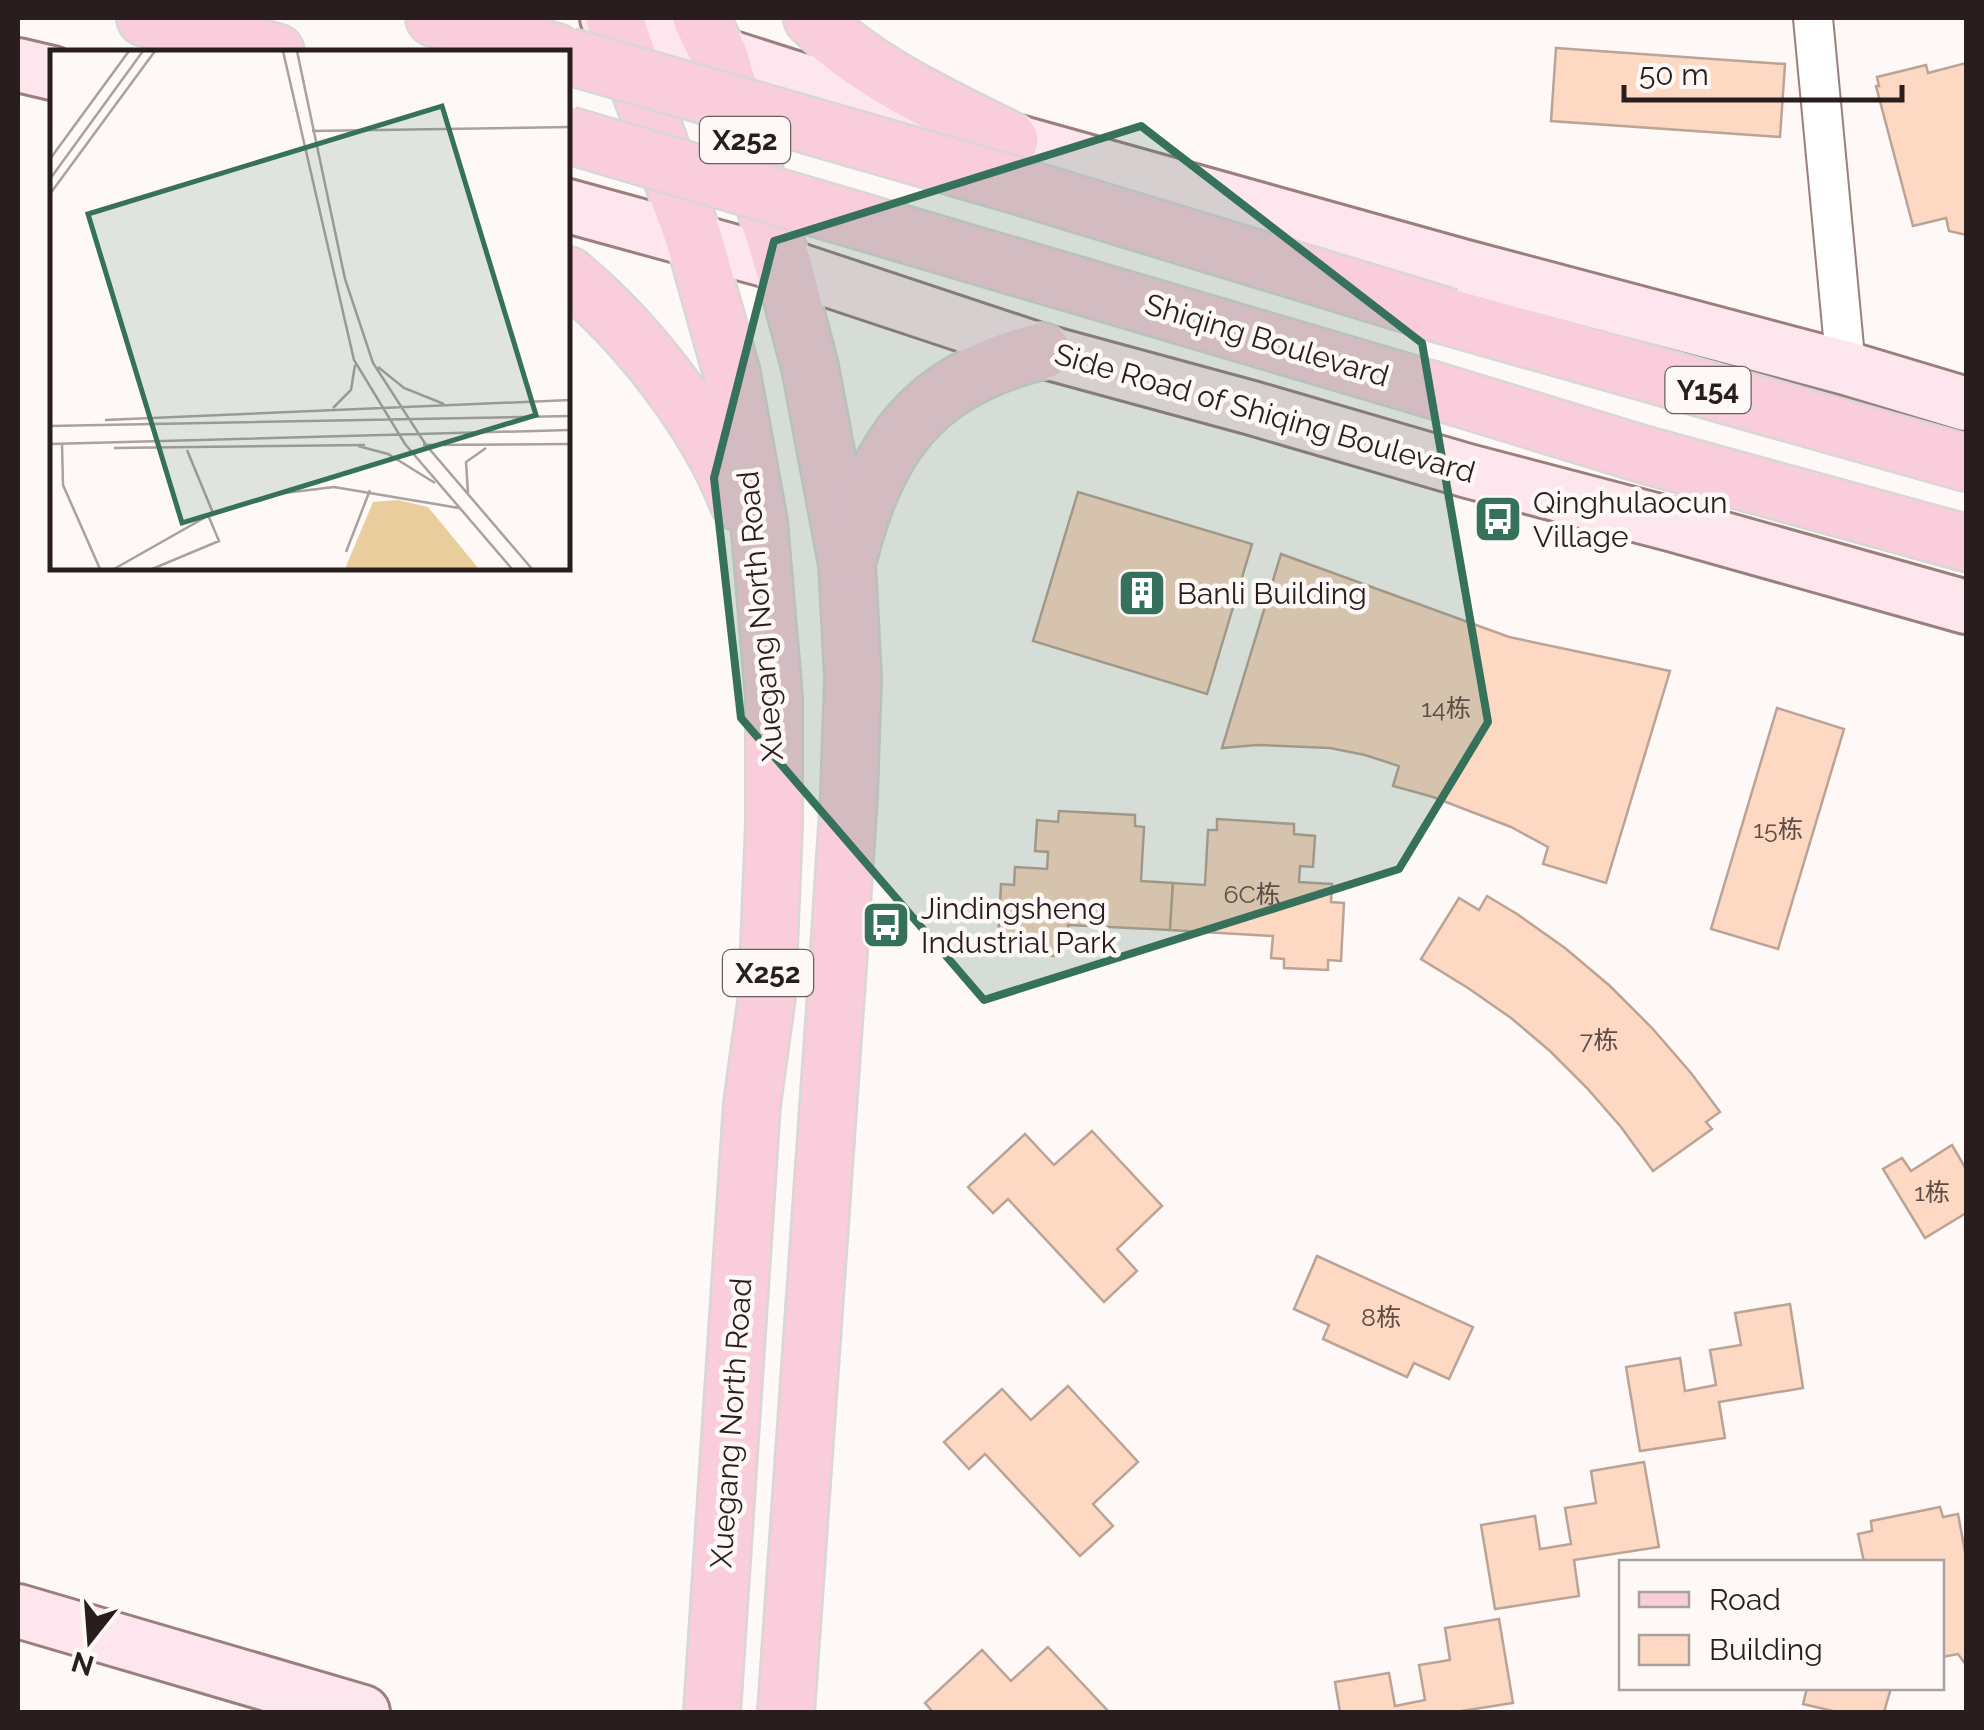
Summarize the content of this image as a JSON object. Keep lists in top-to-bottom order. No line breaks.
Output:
{"streets":{"main road":["X252","Shiqing Boulevard","Y154","Side Road of Shiqing Boulevard","Xuegang North Road"]},"crossings":[["X252","Y154"],["X252","Side Road of Shiqing Boulevard"],["Y154","Xuegang North Road"],["Side Road of Shiqing Boulevard","Xuegang North Road"]],"places":{"bus stop":["Qinghulaocun Village","Jindingsheng Industrial Park"],"building":["Banli Building"]},"house_numbers":["14栋","15栋","6C栋","7栋","1栋","8栋"],"legend":["Road","Building"],"scale_bar":"50 m","north":"bottom"}
